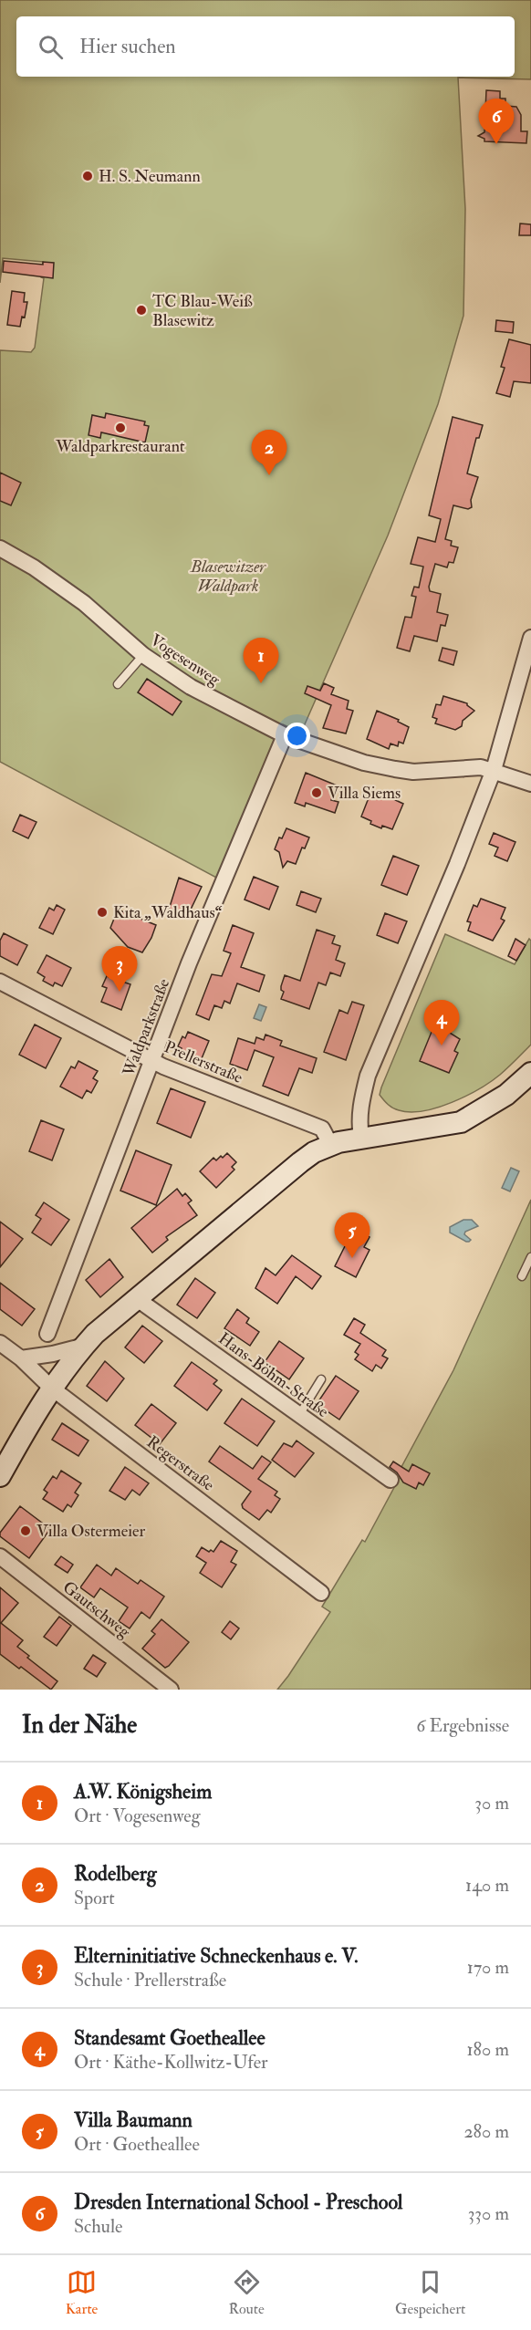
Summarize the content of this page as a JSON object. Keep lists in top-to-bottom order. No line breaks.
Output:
{"streets":{"street":["Vogesenweg","Waldparkstraße","Prellerstraße","Hans-Böhm-Straße","Regerstraße","Gautschweg"]},"crossings":[["Vogesenweg","Waldparkstraße"],["Waldparkstraße","Prellerstraße"]],"parks":["Blasewitzer Waldpark"],"places":["H. S. Neumann","TC Blau-Weiß Blasewitz","Waldparkrestaurant","Villa Siems","Kita „Waldhaus“","Villa Ostermeier"],"page":{"search":"Hier suchen","pins":["6","2","1","3","4","5"],"heading":["In der Nähe","6 Ergebnisse"],"list":[{"mark":"1","name":"A.W. Königsheim","note":"Ort · Vogesenweg","value":"30 m"},{"mark":"2","name":"Rodelberg","note":"Sport","value":"140 m"},{"mark":"3","name":"Elterninitiative Schneckenhaus e. V.","note":"Schule · Prellerstraße","value":"170 m"},{"mark":"4","name":"Standesamt Goetheallee","note":"Ort · Käthe-Kollwitz-Ufer","value":"180 m"},{"mark":"5","name":"Villa Baumann","note":"Ort · Goetheallee","value":"280 m"},{"mark":"6","name":"Dresden International School - Preschool","note":"Schule","value":"330 m"}],"nav":["Karte","Route","Gespeichert"]}}
